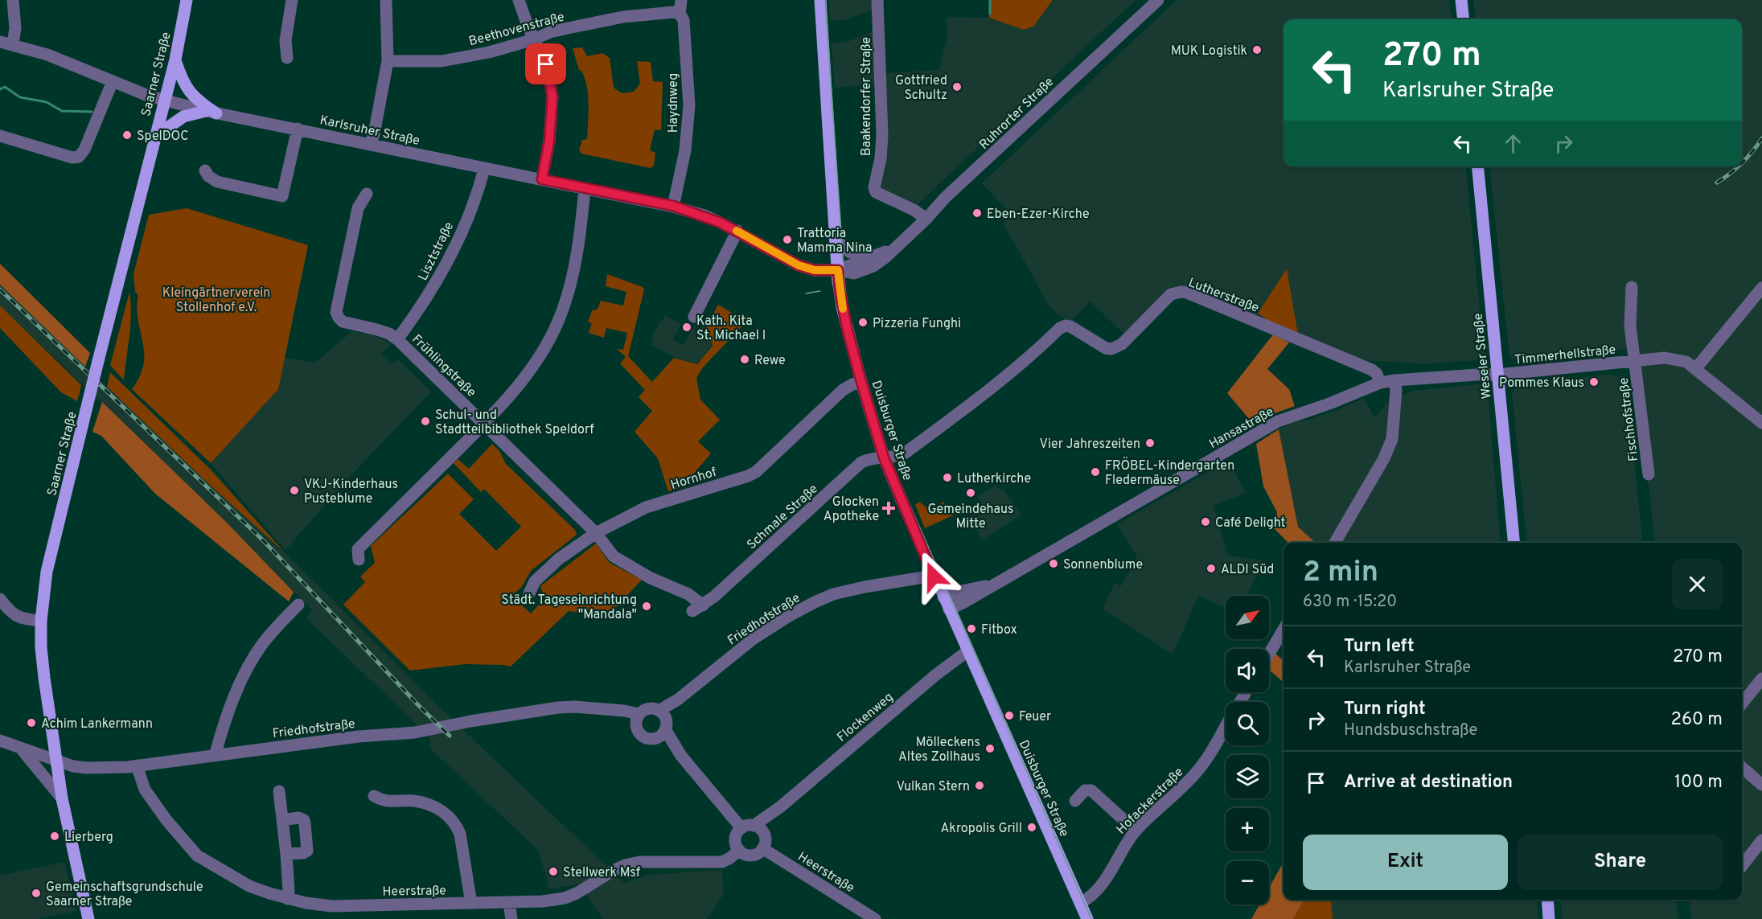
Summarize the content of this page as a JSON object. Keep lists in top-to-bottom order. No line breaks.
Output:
{"streets":{"main road":["Saarner Straße","Weseler Straße","Duisburger Straße"],"street":["Beethovenstraße","Baakendorfer Straße","Haydnweg","Ruhrorter Straße","Karlsruher Straße","Lisztstraße","Lutherstraße","Timmerhellstraße","Frühlingstraße","Fischhofstraße","Hansastraße","Hornhof","Schmale Straße","Friedhofstraße","Flockenweg","Hofackerstraße","Heerstraße"]},"crossings":[["Beethovenstraße","Haydnweg"],["Saarner Straße","Karlsruher Straße"],["Saarner Straße","Friedhofstraße"],["Baakendorfer Straße","Ruhrorter Straße"],["Haydnweg","Karlsruher Straße"],["Ruhrorter Straße","Karlsruher Straße"],["Ruhrorter Straße","Duisburger Straße"],["Karlsruher Straße","Lisztstraße"],["Karlsruher Straße","Duisburger Straße"],["Lisztstraße","Frühlingstraße"],["Lutherstraße","Hansastraße"],["Lutherstraße","Duisburger Straße"],["Lutherstraße","Schmale Straße"],["Timmerhellstraße","Weseler Straße"],["Timmerhellstraße","Fischhofstraße"],["Timmerhellstraße","Hansastraße"],["Weseler Straße","Hansastraße"],["Frühlingstraße","Hornhof"],["Frühlingstraße","Schmale Straße"],["Hansastraße","Duisburger Straße"],["Duisburger Straße","Hornhof"],["Duisburger Straße","Schmale Straße"],["Duisburger Straße","Friedhofstraße"],["Duisburger Straße","Flockenweg"],["Duisburger Straße","Hofackerstraße"],["Hornhof","Schmale Straße"],["Friedhofstraße","Heerstraße"],["Flockenweg","Heerstraße"]],"parks":["Kleingärtnerverein Stollenhof e.V."],"places":{"other":["MUK Logistik","Gottfried Schultz","SpelDOC","Eben-Ezer-Kirche","Trattoria Mamma Nina","Pizzeria Funghi","Kath. Kita St. Michael I","Rewe","Pommes Klaus","Schul- und Stadtteilbibliothek Speldorf","Vier Jahreszeiten","FRÖBEL-Kindergarten Fledermäuse","Lutherkirche","VKJ-Kinderhaus Pusteblume","Gemeindehaus Mitte","Café Delight","Sonnenblume","ALDI Süd","Städt. Tageseinrichtung \"Mandala\"","Fitbox","Feuer","Achim Lankermann","Mölleckens Altes Zollhaus","Vulkan Stern","Akropolis Grill","Lierberg","Stellwerk Msf","Gemeinschaftsgrundschule Saarner Straße"],"health":["Glocken Apotheke"]},"north":"top right","page":{"turn":["270 m","Karlsruher Straße"],"heading":["2 min","630 m · 15:20"],"map_buttons":["+","−"],"list":[{"name":"Turn left","note":"Karlsruher Straße","value":"270 m"},{"name":"Turn right","note":"Hundsbuschstraße","value":"260 m"},{"name":"Arrive at destination","value":"100 m"}],"buttons":["Exit","Share"]}}
